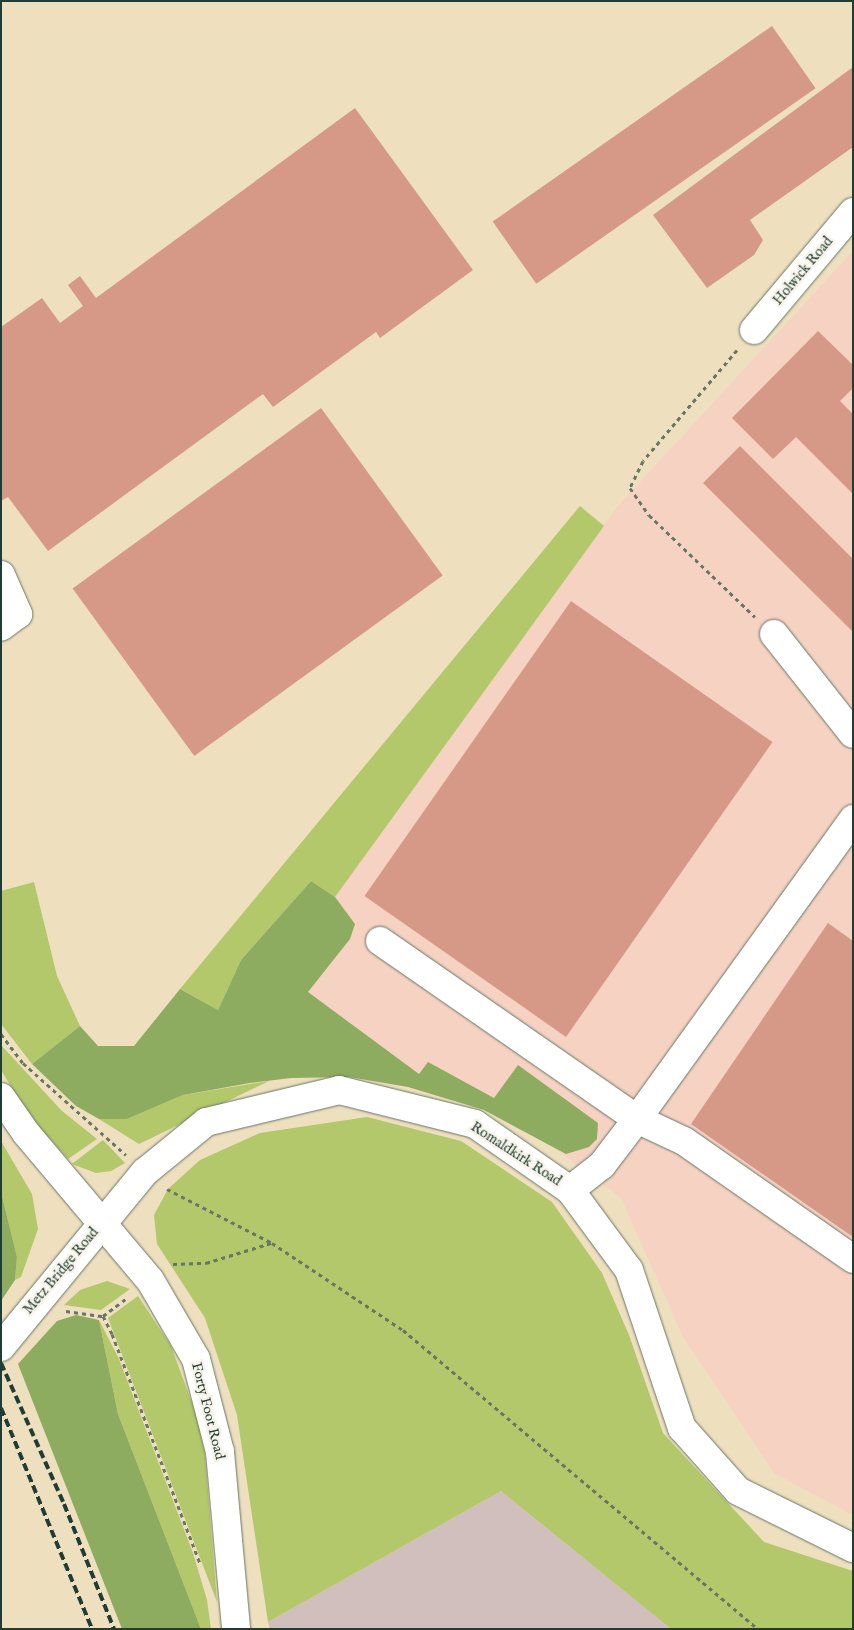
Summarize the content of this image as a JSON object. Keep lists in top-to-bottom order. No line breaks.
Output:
{"streets":{"street":["Holwick Road","Romaldkirk Road","Metz Bridge Road","Forty Foot Road"]},"crossings":[["Romaldkirk Road","Metz Bridge Road"],["Romaldkirk Road","Forty Foot Road"],["Metz Bridge Road","Forty Foot Road"]]}
